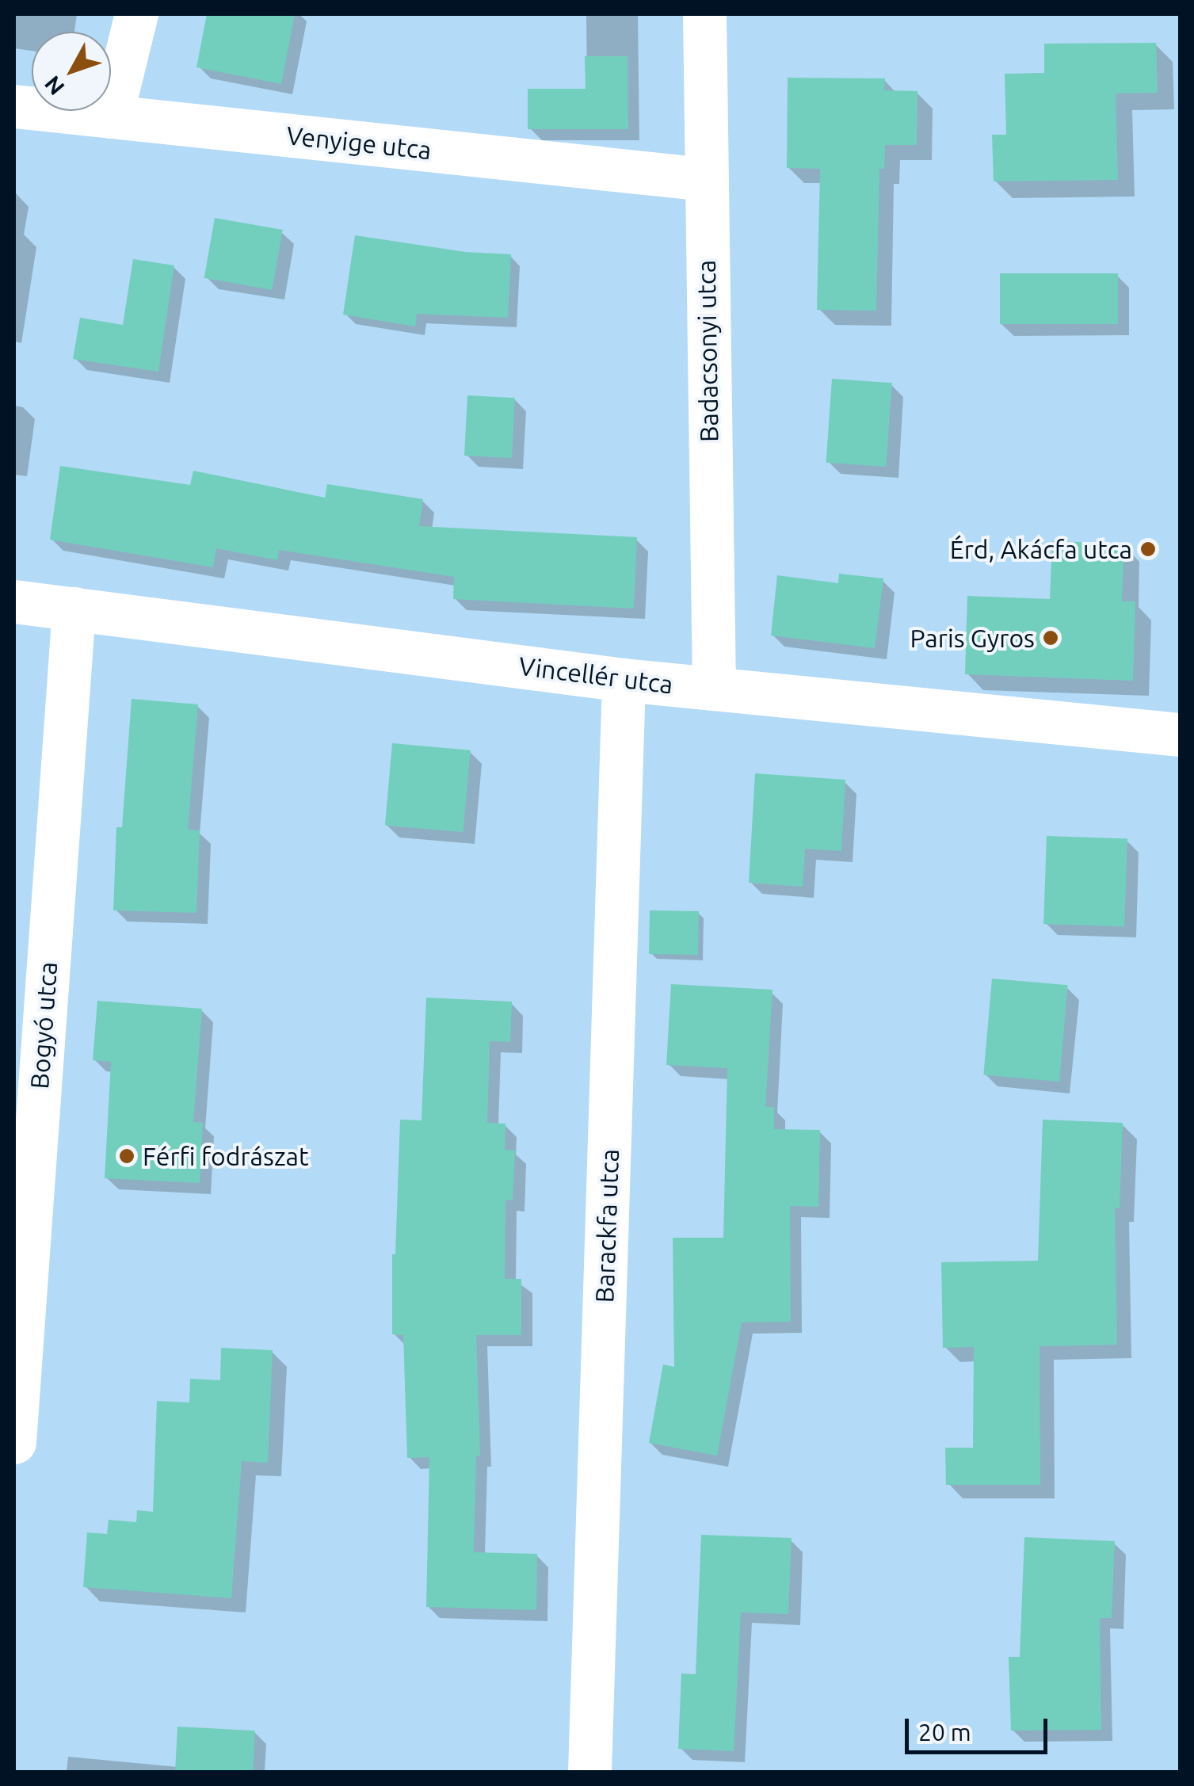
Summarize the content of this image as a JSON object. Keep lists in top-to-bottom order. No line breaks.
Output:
{"streets":{"street":["Venyige utca","Badacsonyi utca","Vincellér utca","Bogyó utca","Barackfa utca"]},"crossings":[["Venyige utca","Badacsonyi utca"],["Badacsonyi utca","Vincellér utca"],["Vincellér utca","Bogyó utca"],["Vincellér utca","Barackfa utca"]],"places":["Érd, Akácfa utca","Paris Gyros","Férfi fodrászat"],"scale_bar":"20 m","north":"bottom left"}
